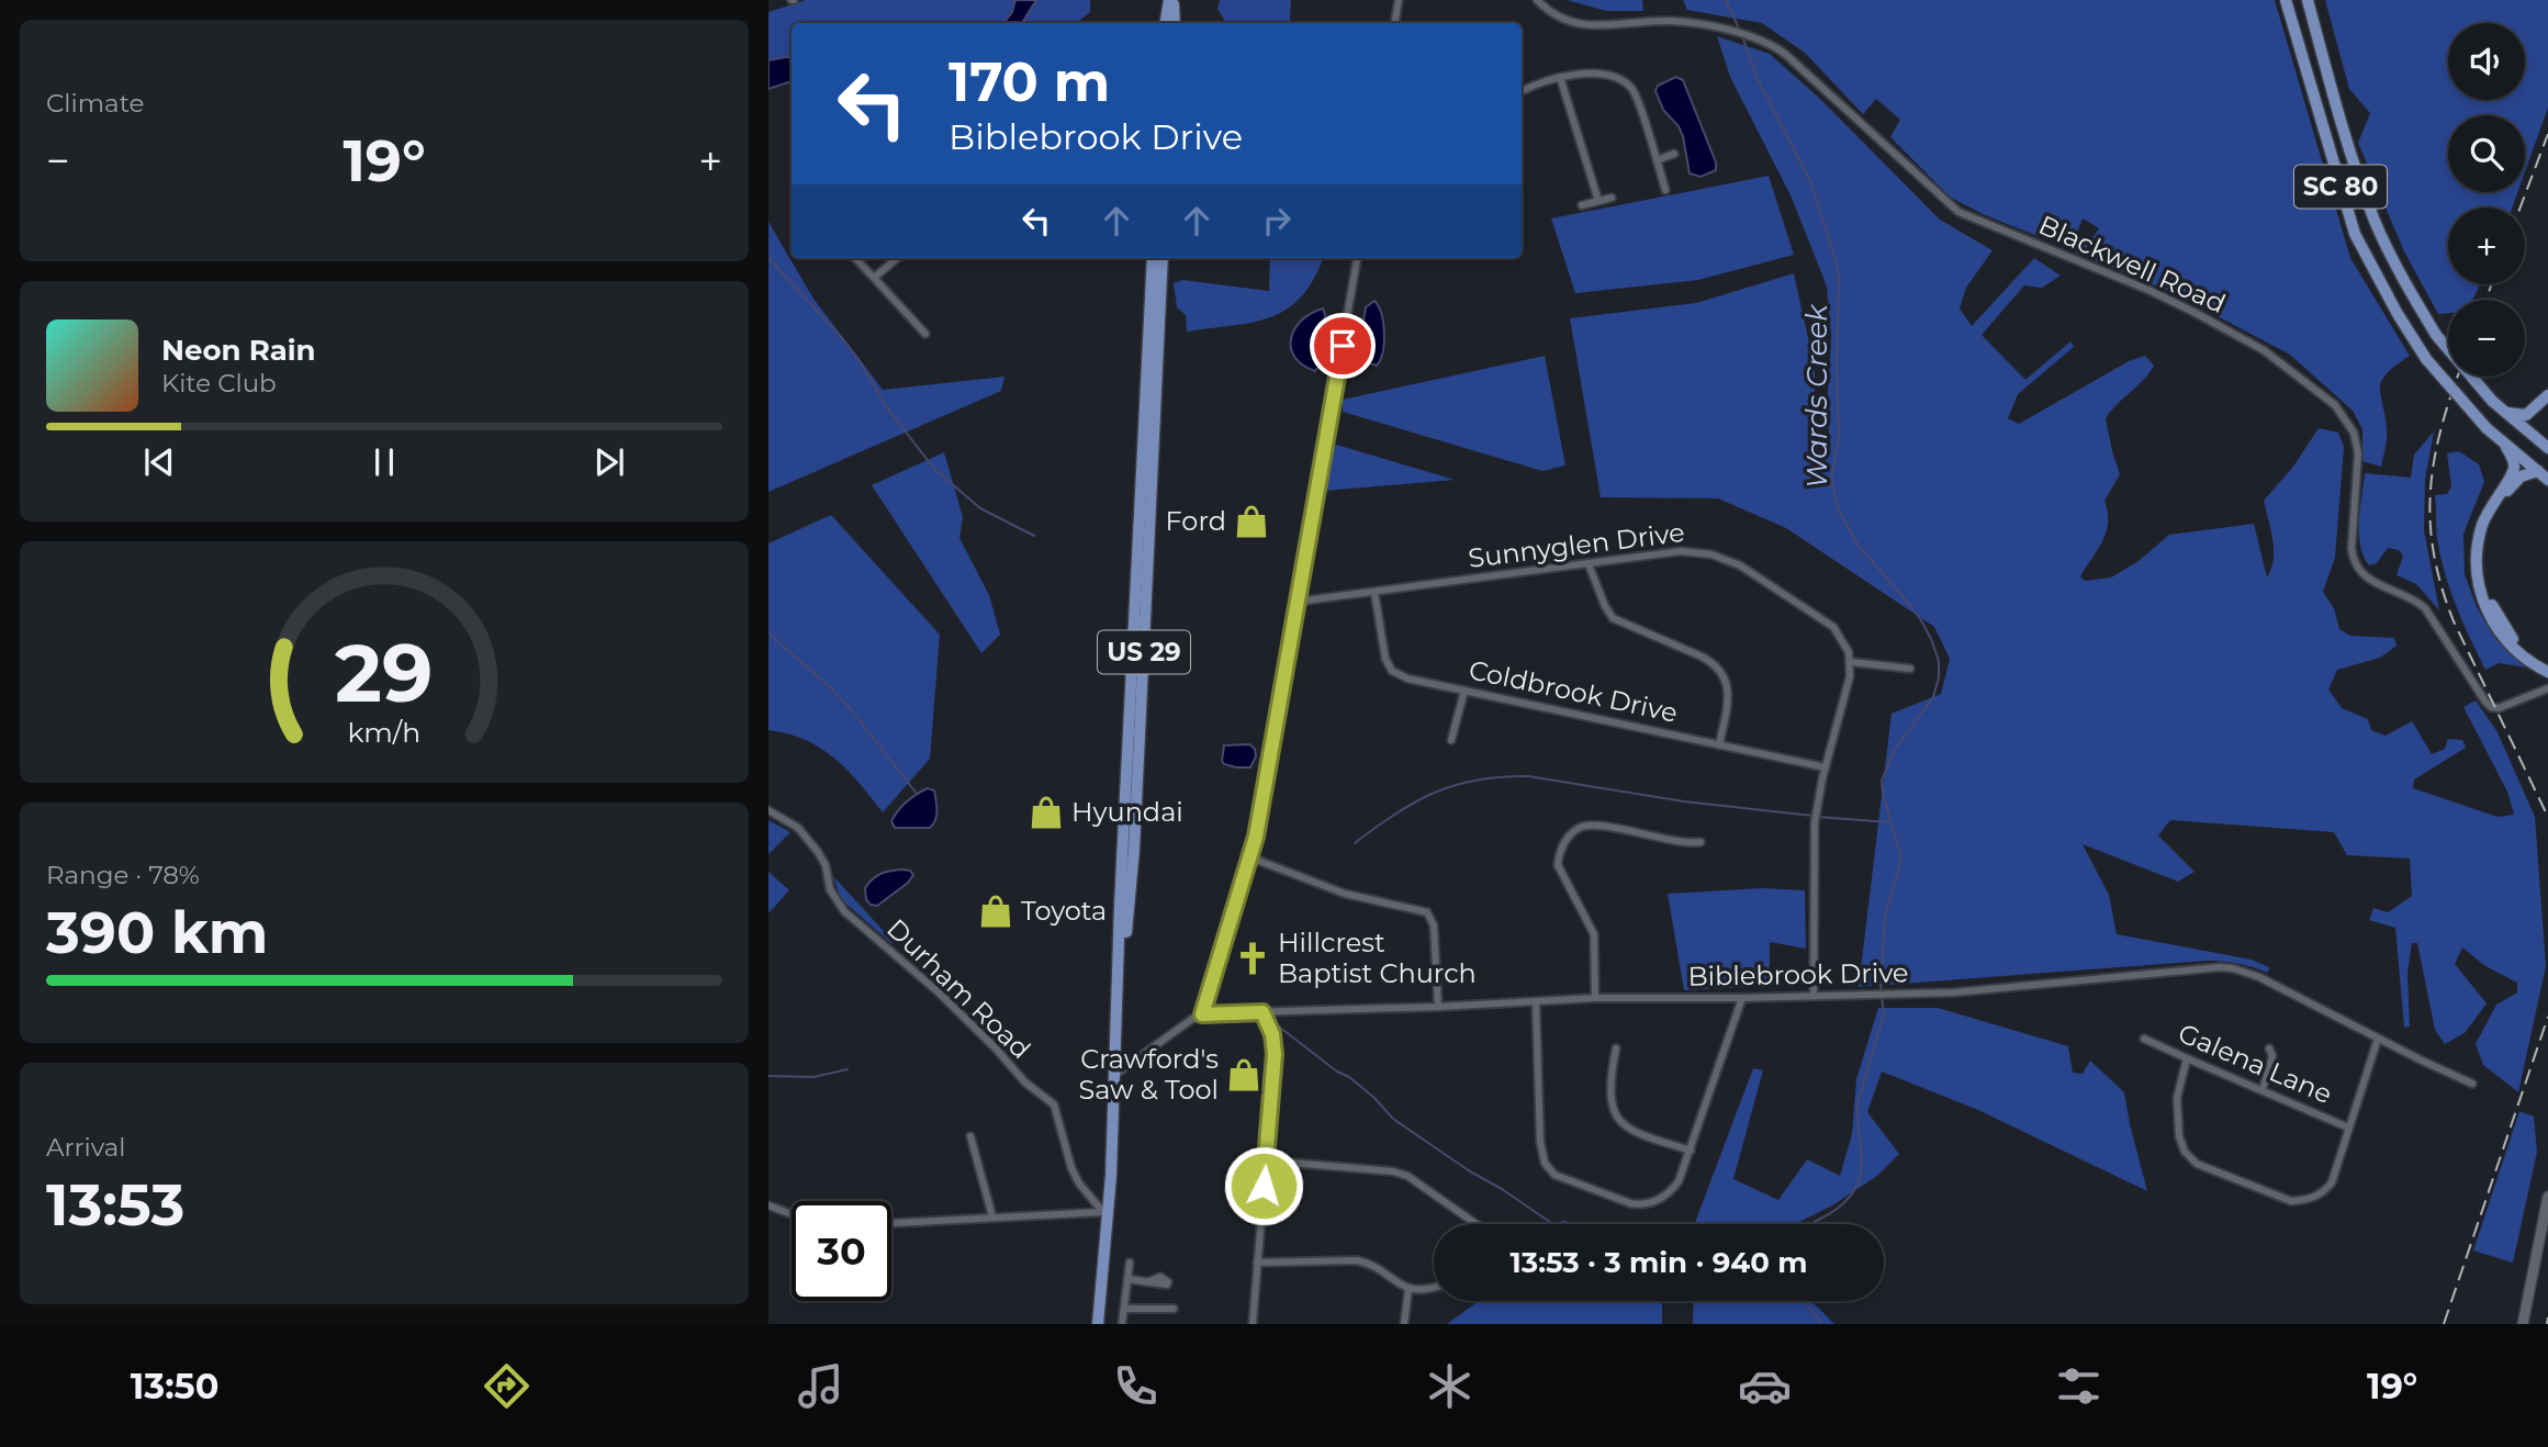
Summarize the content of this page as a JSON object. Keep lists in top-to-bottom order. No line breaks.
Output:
{"streets":{"main road":["SC 80","US 29"],"street":["Blackwell Road","Sunnyglen Drive","Coldbrook Drive","Biblebrook Drive","Durham Road","Galena Lane"]},"crossings":[["Sunnyglen Drive","Coldbrook Drive"],["US 29","Durham Road"]],"water":["Wards Creek"],"places":{"shop":["Ford","Hyundai","Toyota","Crawford's Saw & Tool"],"church":["Hillcrest Baptist Church"]},"page":{"tile":["Climate",["Range · 78%","390 km"],["Arrival","13:53"]],"map_buttons":["+","−"],"turn":["170 m","Biblebrook Drive"],"heat":["−","19°","+"],"song":["Neon Rain","Kite Club"],"limit":"30","trip":"13:53 · 3 min · 940 m","tabs":["13:50","19°"],"gauge":["29","km/h"]}}
